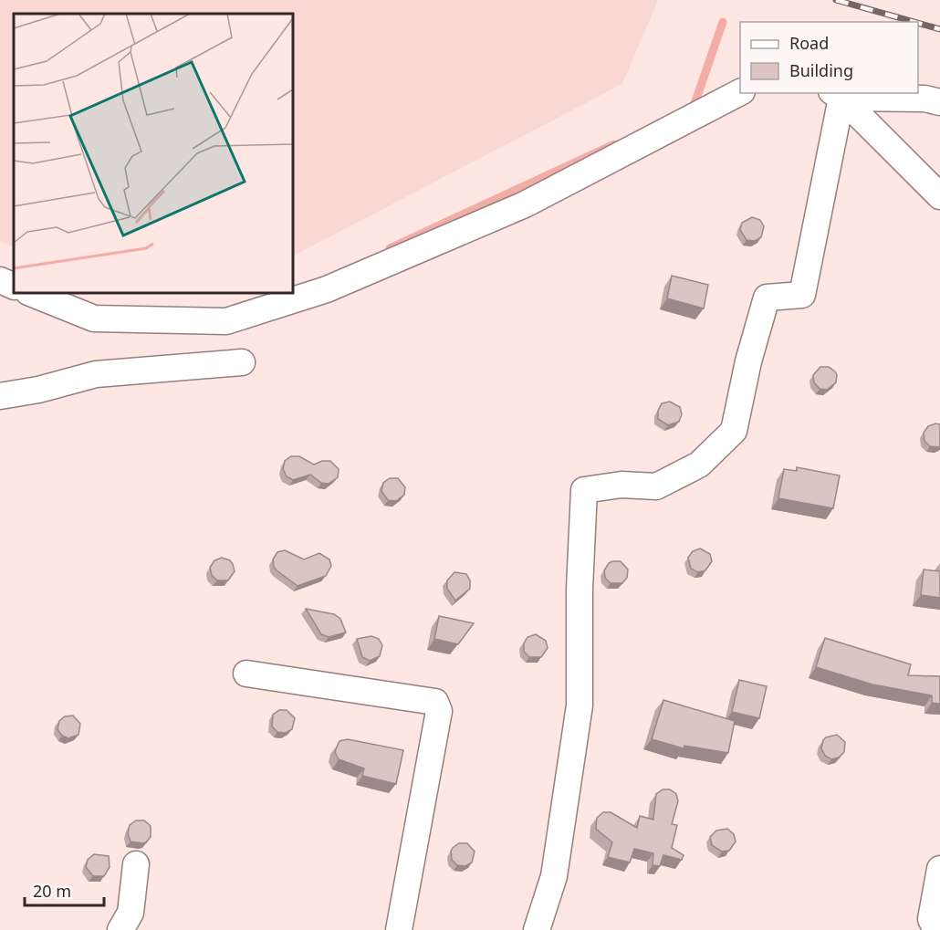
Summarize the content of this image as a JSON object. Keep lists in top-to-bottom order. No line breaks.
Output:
{"legend":["Road","Building"],"scale_bar":"20 m"}
